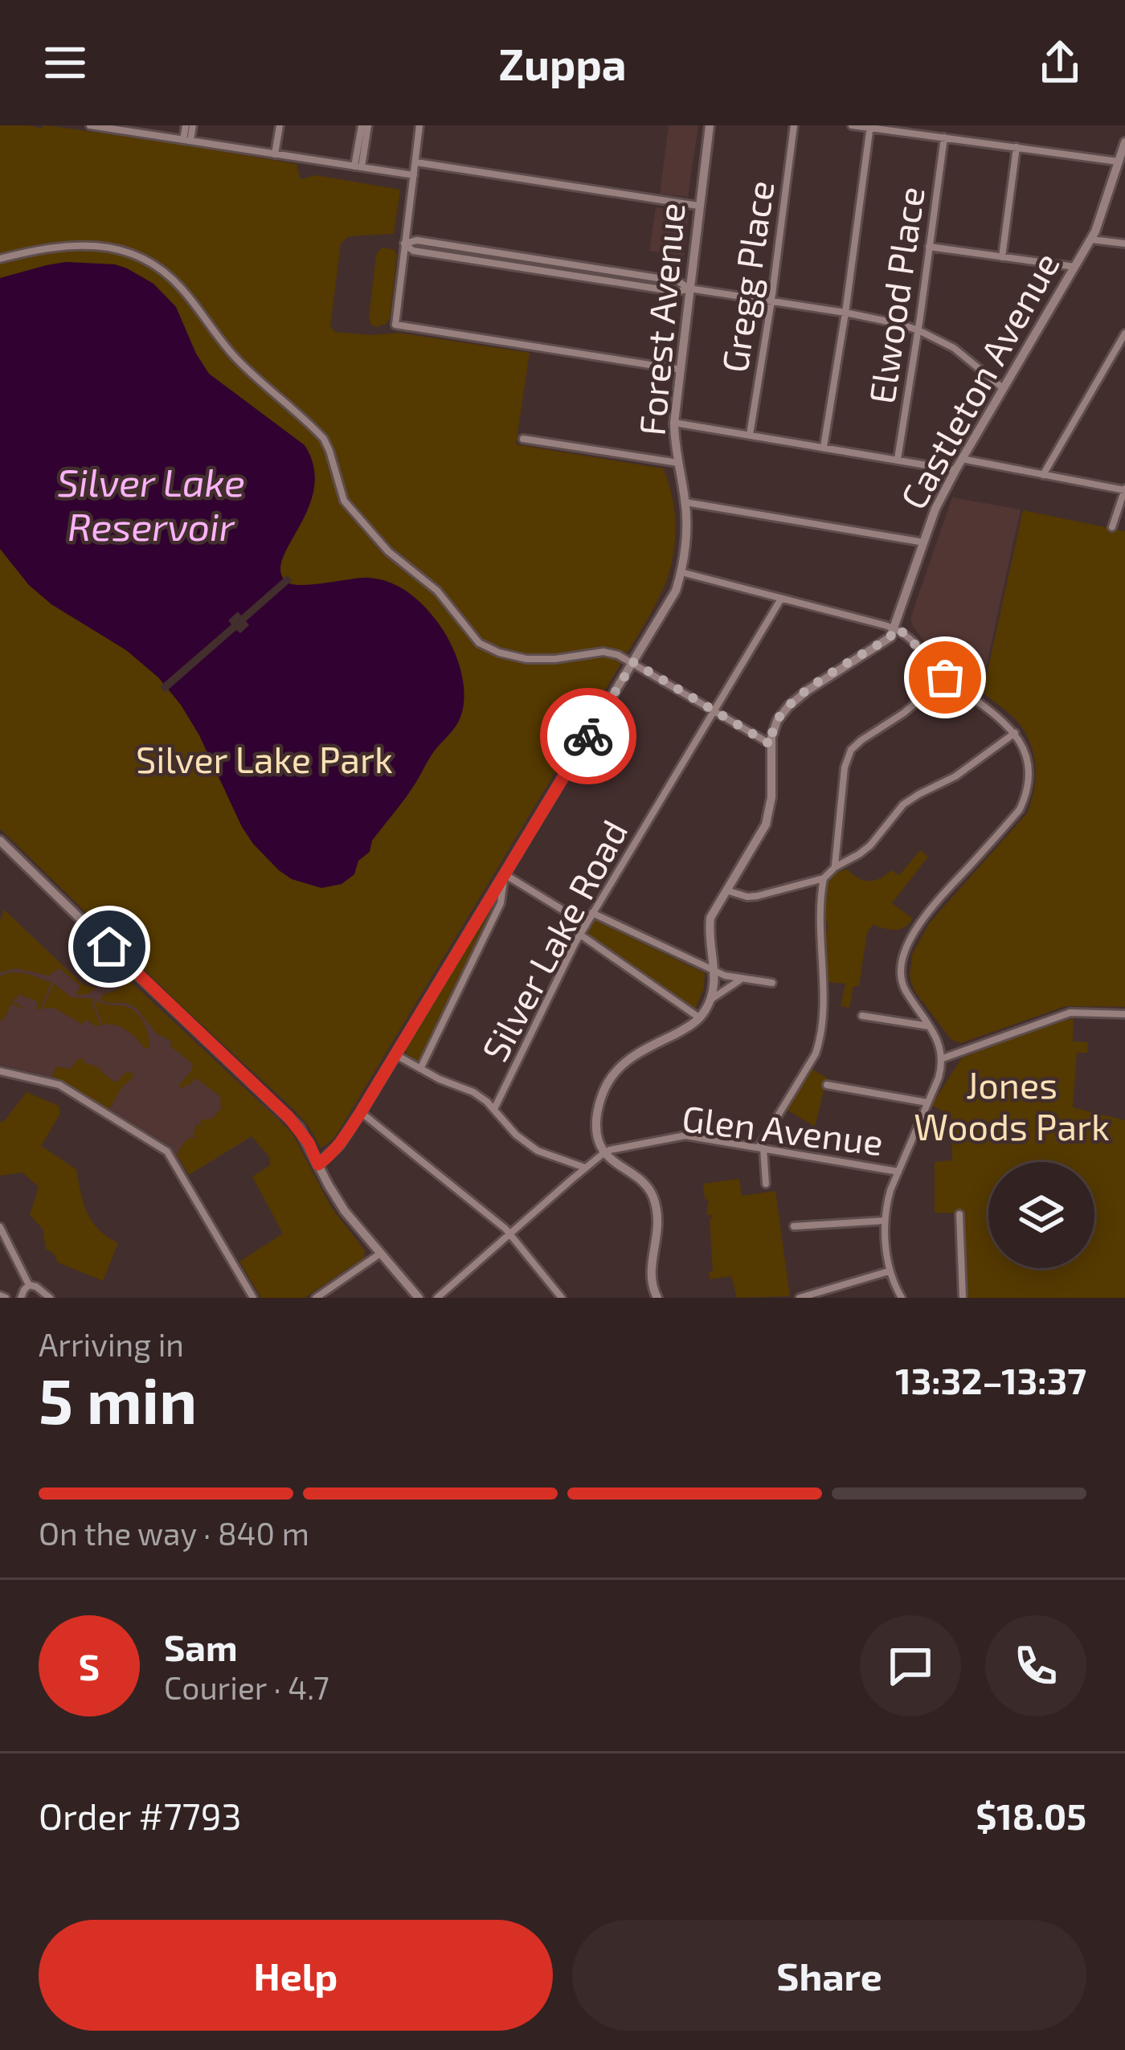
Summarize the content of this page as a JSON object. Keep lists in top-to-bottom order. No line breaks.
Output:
{"streets":{"main road":["Forest Avenue","Castleton Avenue"],"street":["Gregg Place","Elwood Place","Silver Lake Road","Glen Avenue"]},"water":["Silver Lake Reservoir"],"parks":["Silver Lake Park","Jones Woods Park"],"page":{"header":"Zuppa","heading":["5 min","Arriving in","13:32–13:37"],"panel":["Sam","Courier · 4.7","Order #7793","$18.05"],"bar":"On the way · 840 m","round":"S","buttons":["Help","Share"]}}
